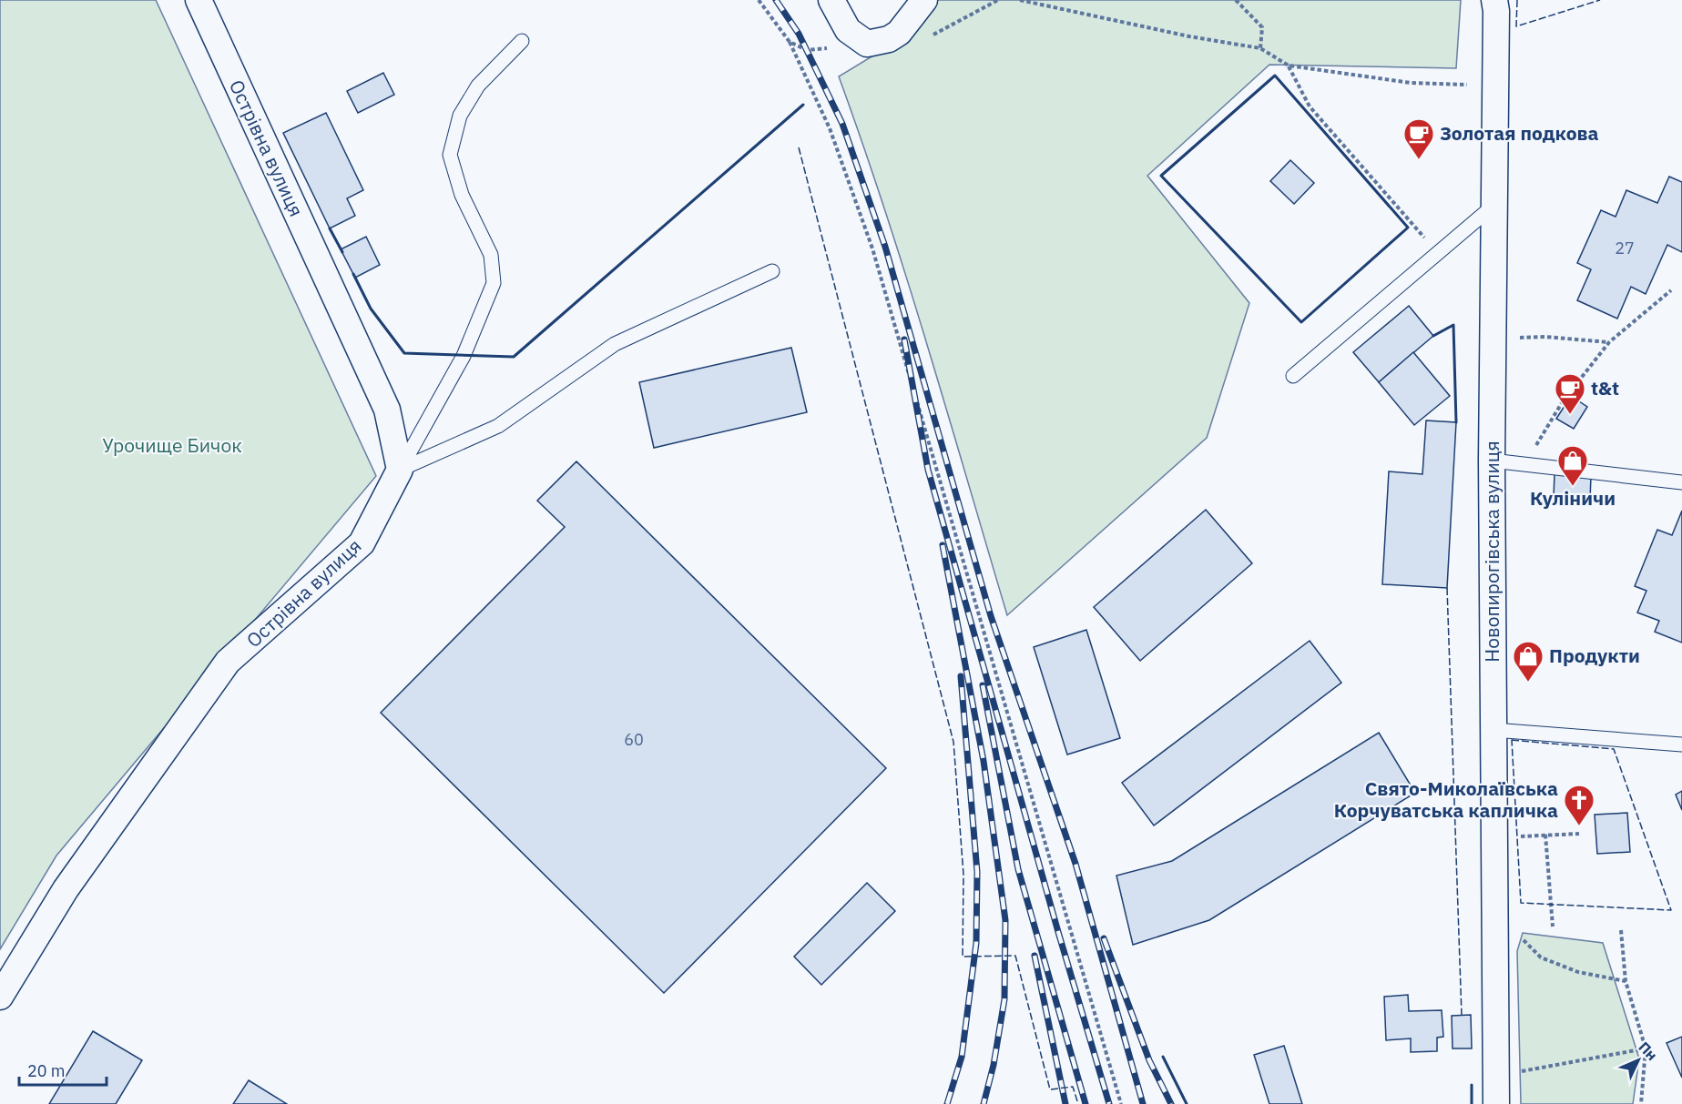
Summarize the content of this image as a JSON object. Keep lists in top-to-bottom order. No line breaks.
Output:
{"streets":{"street":["Острівна вулиця","Новопирогівська вулиця"]},"parks":["Урочище Бичок"],"places":{"cafe":["Золотая подкова","t&t"],"shop":["Куліничи","Продукти"],"church":["Свято-Миколаївська Корчуватська капличка"]},"house_numbers":["27","60"],"scale_bar":"20 m","north":"top right"}
